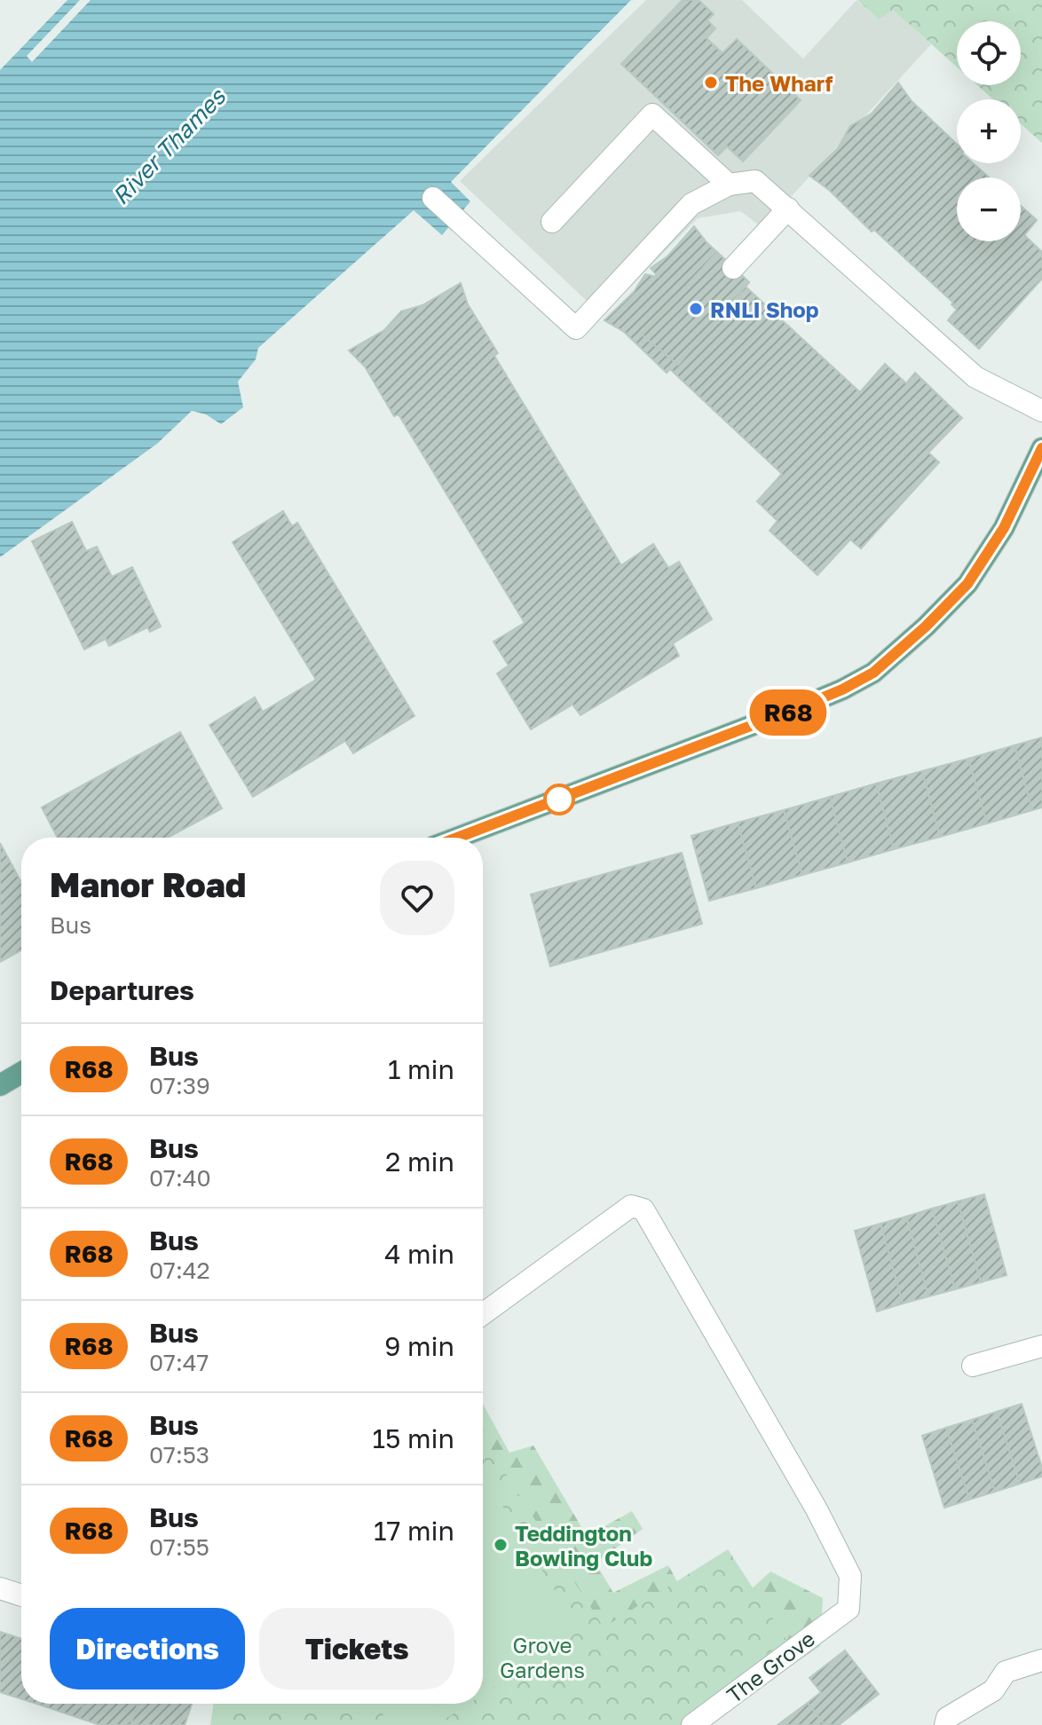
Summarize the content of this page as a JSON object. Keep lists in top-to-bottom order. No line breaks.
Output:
{"streets":{"street":["The Grove"]},"water":["River Thames"],"parks":["Grove Gardens"],"places":["The Wharf","RNLI Shop","Teddington Bowling Club"],"lines":["bus line R68"],"page":{"on_map":"R68","map_buttons":["+","−"],"heading":[["Manor Road","Bus"],"Departures"],"list":[{"mark":"R68","name":"Bus","note":"07:39","value":"1 min"},{"mark":"R68","name":"Bus","note":"07:40","value":"2 min"},{"mark":"R68","name":"Bus","note":"07:42","value":"4 min"},{"mark":"R68","name":"Bus","note":"07:47","value":"9 min"},{"mark":"R68","name":"Bus","note":"07:53","value":"15 min"},{"mark":"R68","name":"Bus","note":"07:55","value":"17 min"}],"buttons":["Directions","Tickets"]}}
